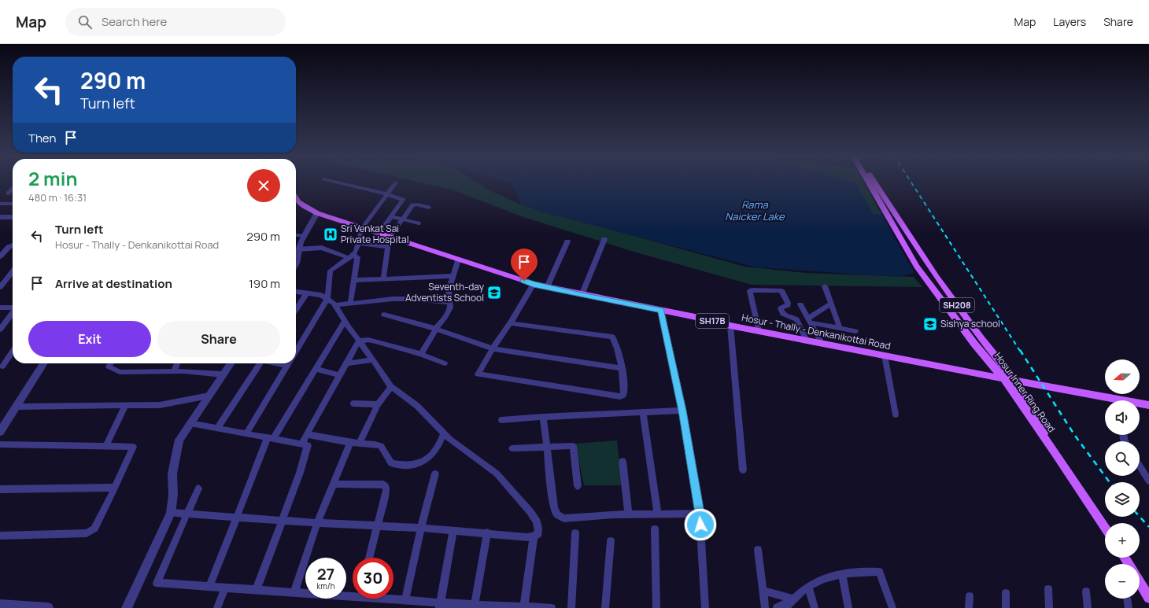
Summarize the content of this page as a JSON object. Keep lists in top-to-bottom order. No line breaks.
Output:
{"streets":{"main road":["SH208","SH17B","Hosur - Thally - Denkanikottai Road","Hosur Inner Ring Road"]},"crossings":[["Hosur - Thally - Denkanikottai Road","Hosur Inner Ring Road"]],"water":["Rama Naicker Lake"],"places":{"hospital":["Sri Venkat Sai Private Hospital"],"school or university":["Seventh-day Adventists School","Sishya school"]},"north":"left","page":{"header":"Map","search":"Search here","nav":["Map","Layers","Share"],"turn":["290 m","Turn left"],"then":"Then","heading":["2 min","480 m · 16:31"],"list":[{"name":"Turn left","note":"Hosur - Thally - Denkanikottai Road","value":"290 m"},{"name":"Arrive at destination","value":"190 m"}],"buttons":["Exit","Share"],"map_buttons":["+","−"],"speed":"27 km/h","limit":"30"}}
